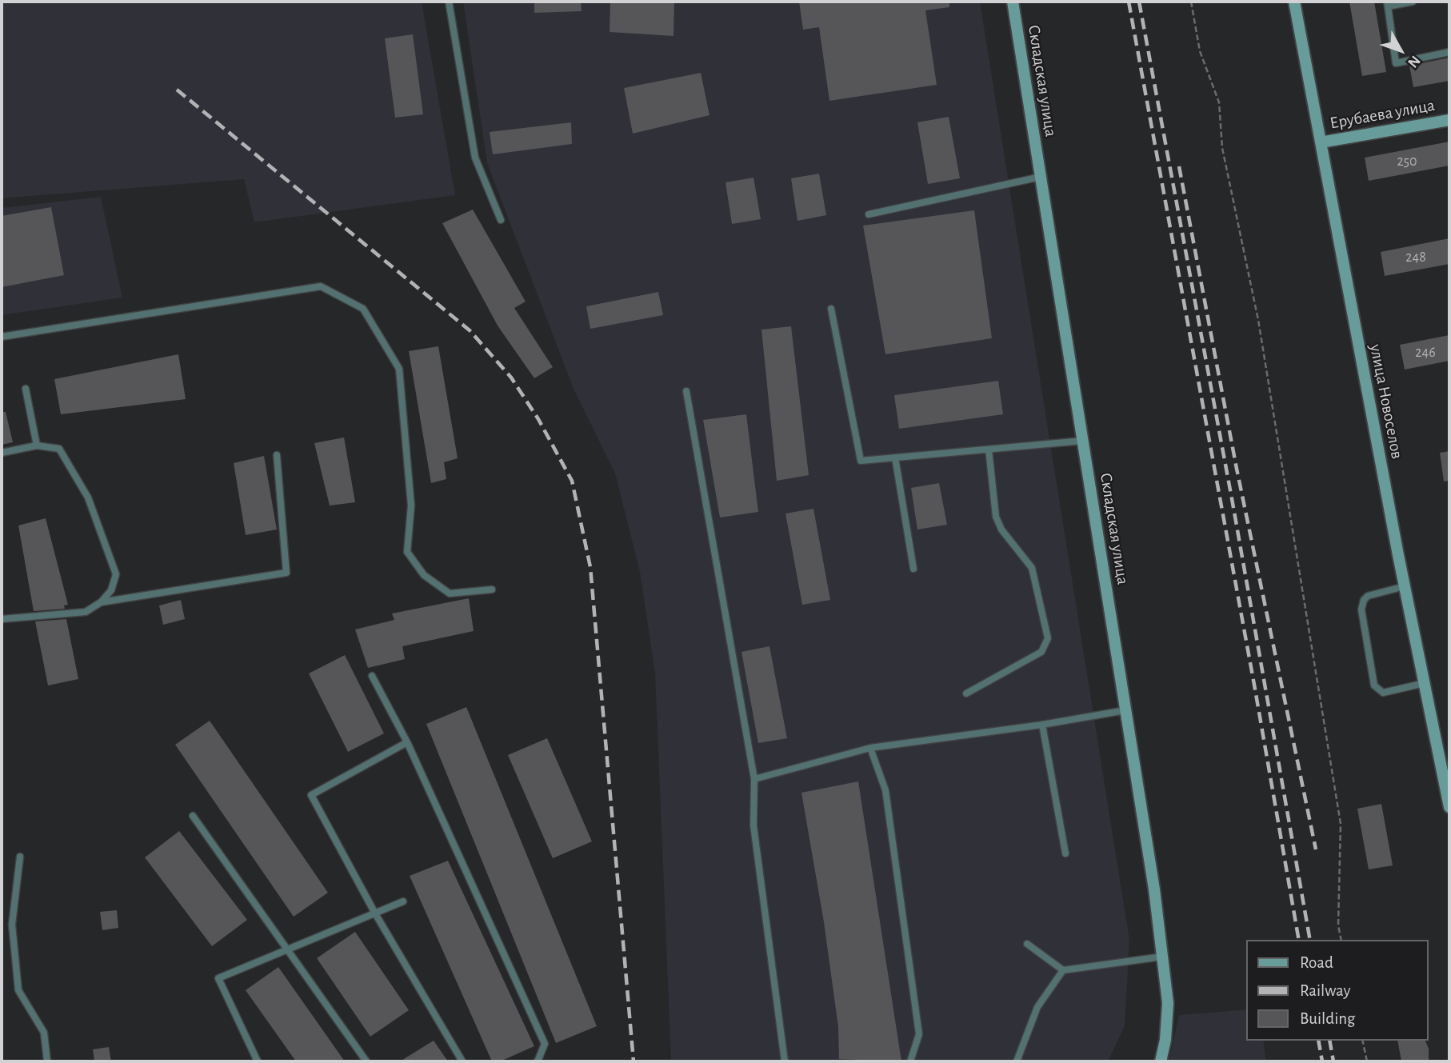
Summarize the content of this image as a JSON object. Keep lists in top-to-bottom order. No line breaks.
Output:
{"streets":{"main road":["Складская улица","Ерубаева улица","улица Новоселов"]},"crossings":[["Ерубаева улица","улица Новоселов"]],"house_numbers":["250","248","246"],"legend":["Road","Railway","Building"],"north":"bottom right"}
